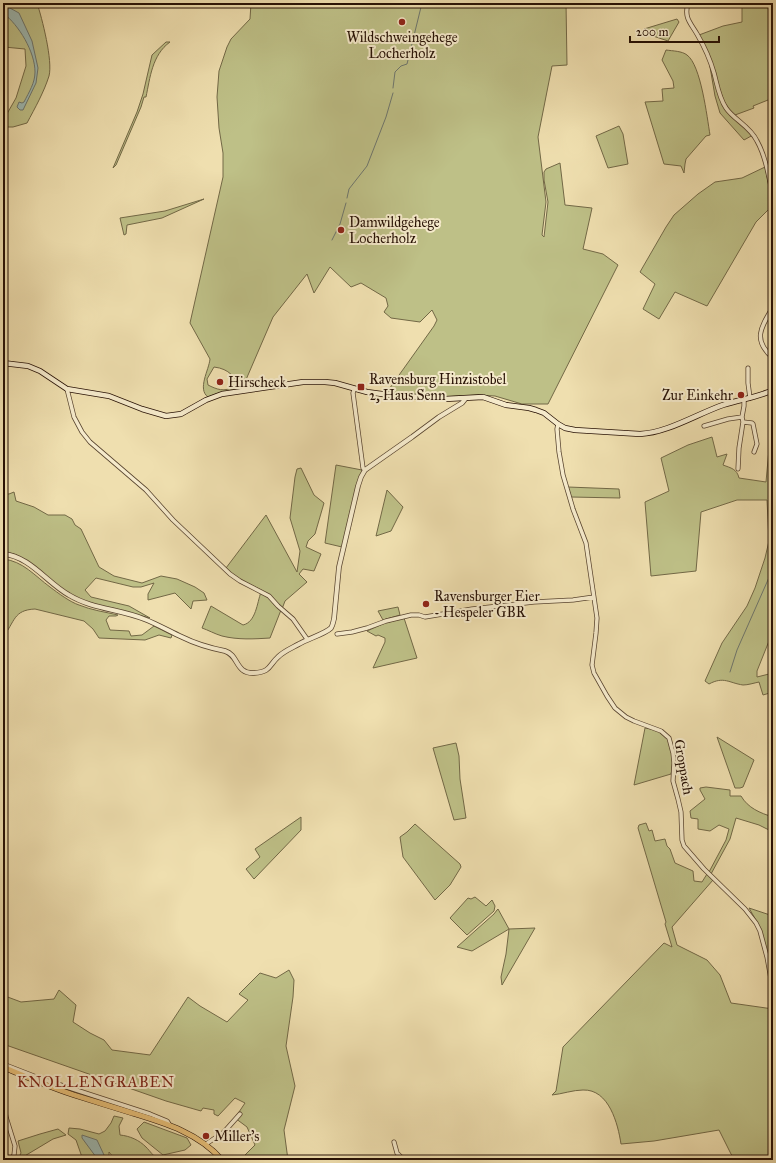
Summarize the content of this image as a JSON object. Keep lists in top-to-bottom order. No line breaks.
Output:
{"streets":{"street":["Groppach"]},"districts":["KNOLLENGRABEN"],"places":{"other":["Wildschweingehege Locherholz","Damwildgehege Locherholz","Hirscheck","Zur Einkehr","Ravensburger Eier - Hespeler GBR","Miller's"],"transit":["Ravensburg Hinzistobel 2, Haus Senn"]},"scale_bar":"200 m"}
